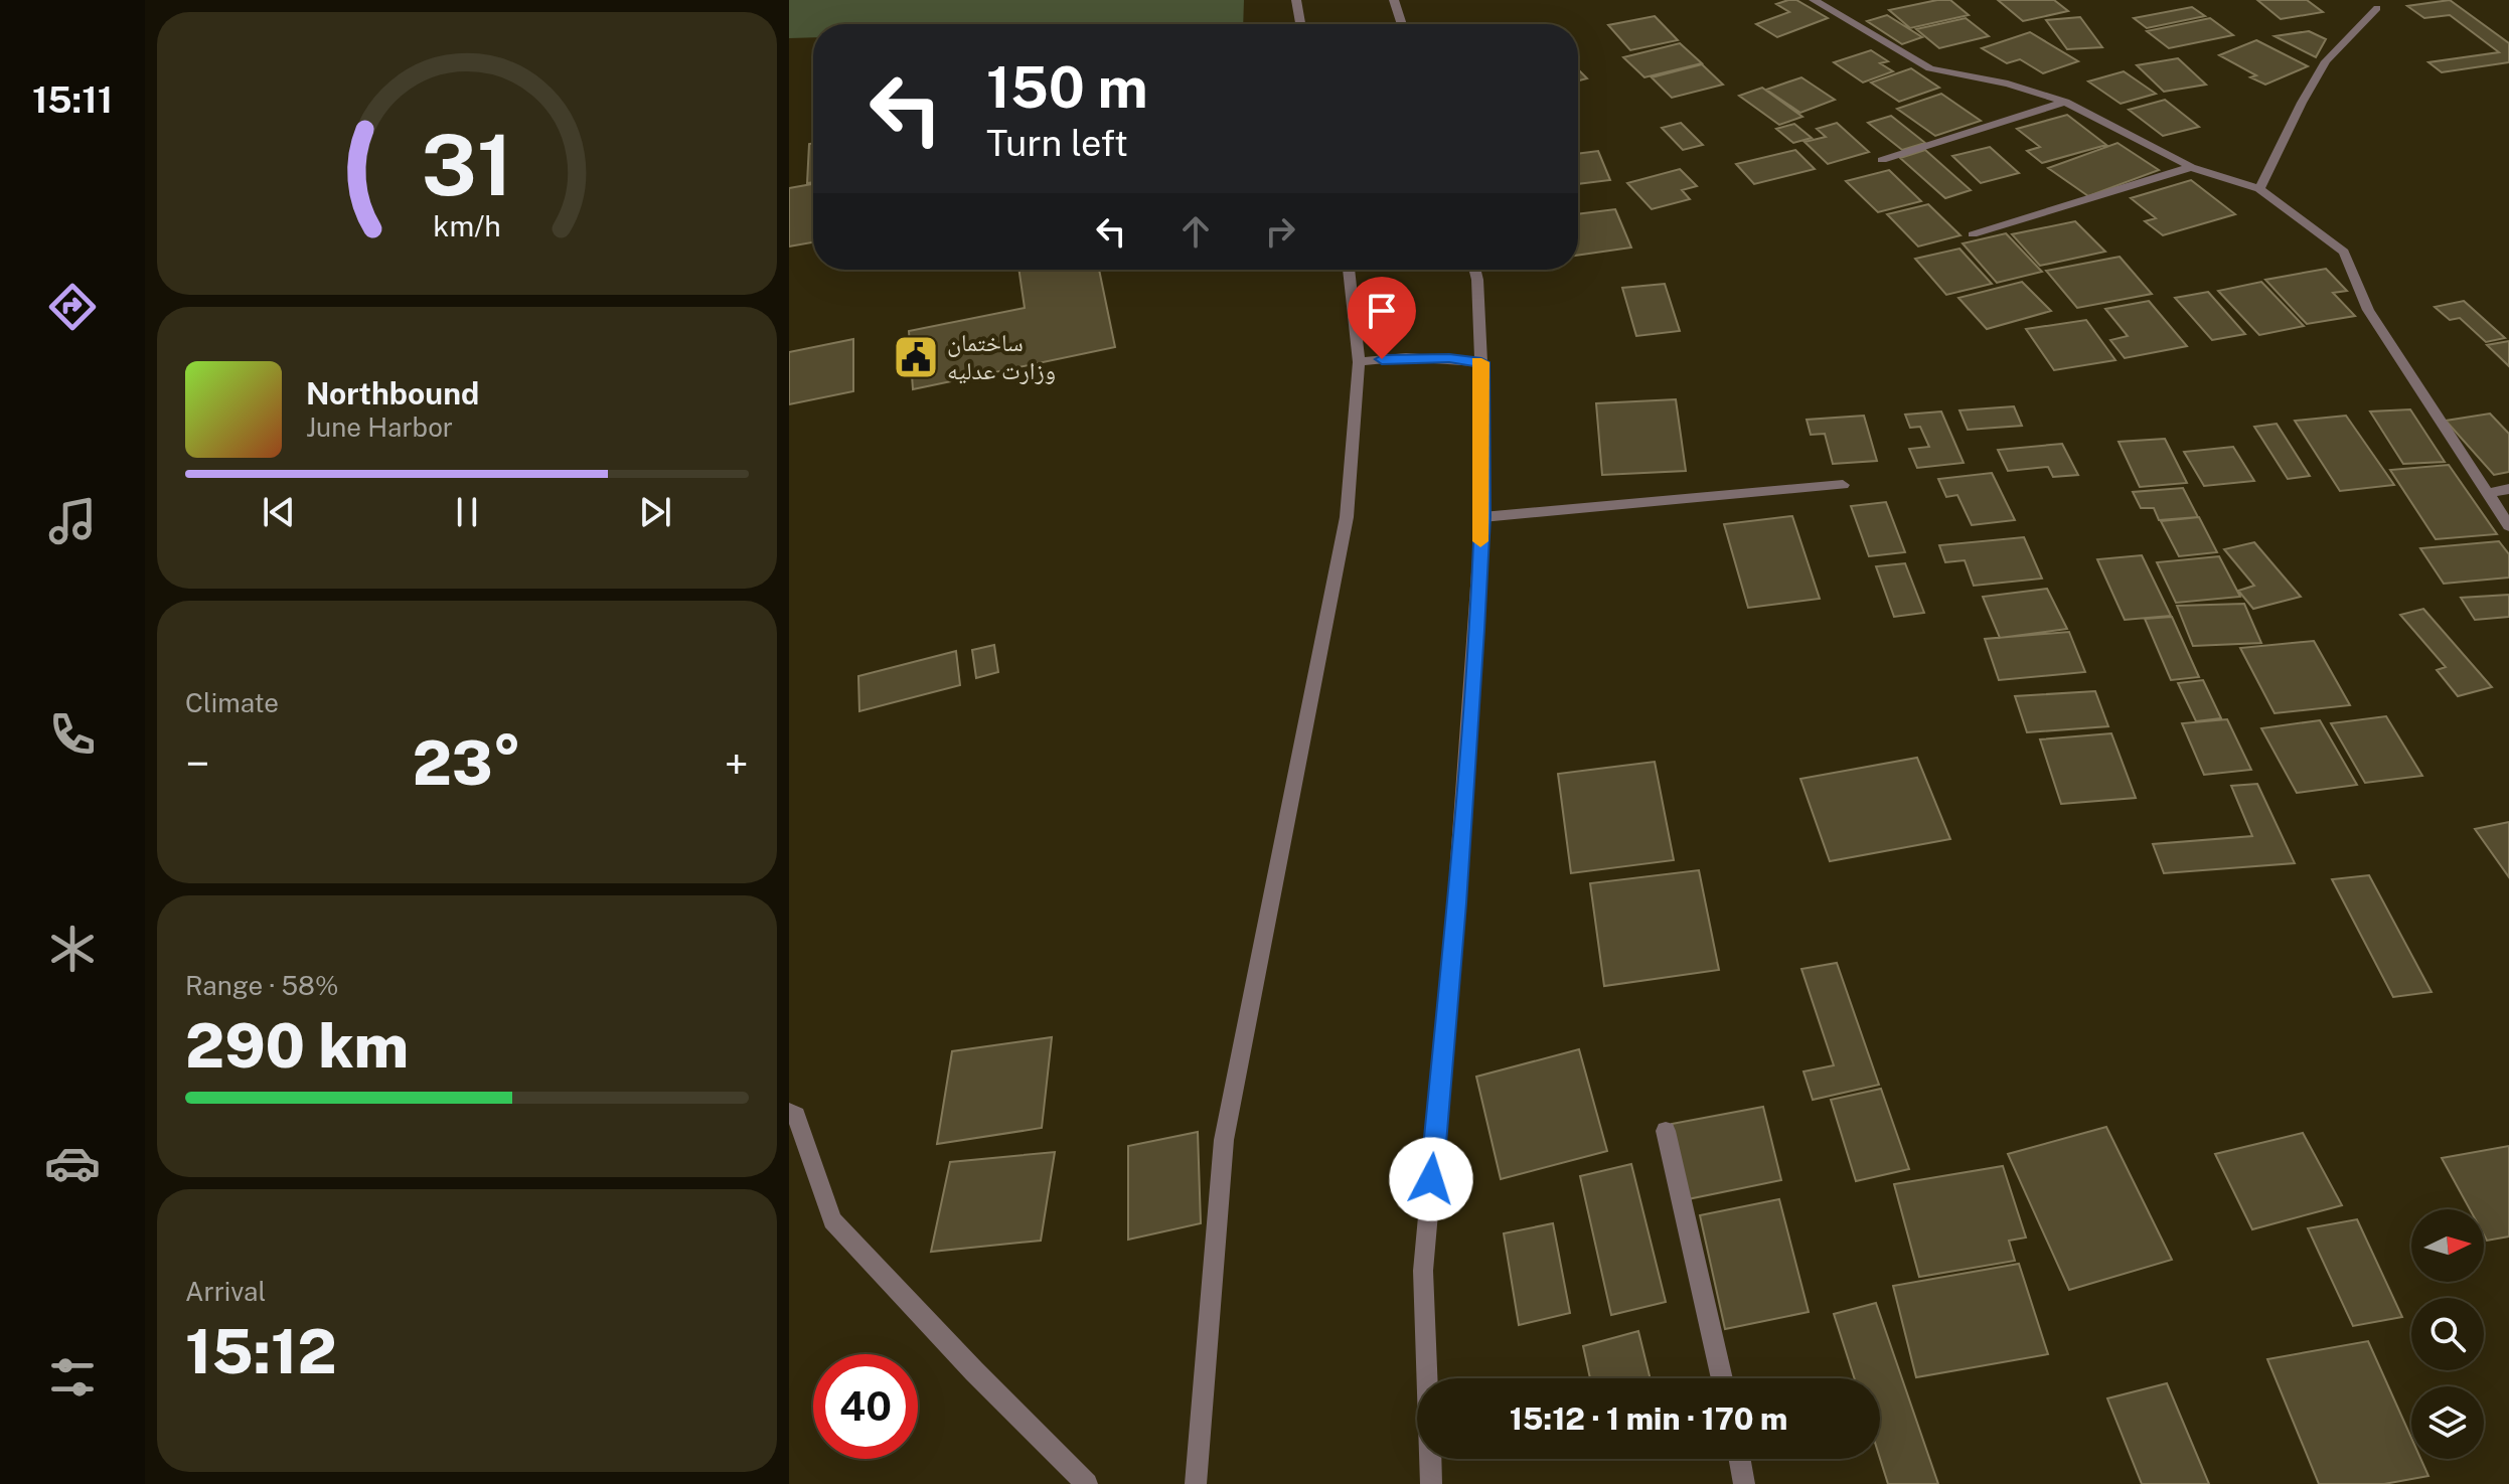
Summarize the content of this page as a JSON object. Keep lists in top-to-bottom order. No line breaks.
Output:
{"places":{"public building":["ساختمان وزارت عدلیه"]},"north":"right","page":{"tabs":"15:11","turn":["150 m","Turn left"],"song":["Northbound","June Harbor"],"tile":["Climate",["Range · 58%","290 km"],["Arrival","15:12"]],"heat":["−","23°","+"],"limit":"40","trip":"15:12 · 1 min · 170 m","gauge":["31","km/h"]}}
